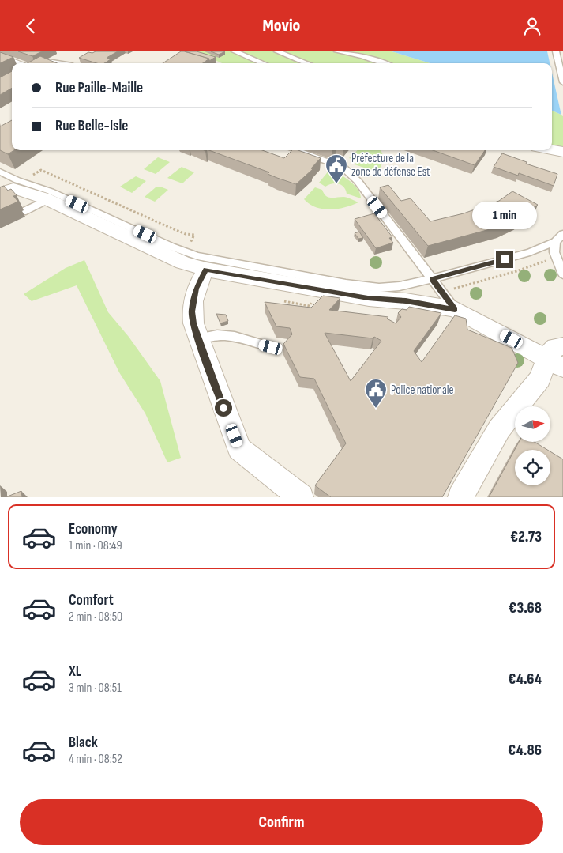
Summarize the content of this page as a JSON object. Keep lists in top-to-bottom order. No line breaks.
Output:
{"places":{"public building":["Préfecture de la zone de défense Est","Police nationale"]},"north":"right","page":{"header":"Movio","banner":["Rue Paille-Maille","Rue Belle-Isle"],"bubble":"1 min","list":[{"name":"Economy","note":"1 min · 08:49","value":"€2.73"},{"name":"Comfort","note":"2 min · 08:50","value":"€3.68"},{"name":"XL","note":"3 min · 08:51","value":"€4.64"},{"name":"Black","note":"4 min · 08:52","value":"€4.86"}],"buttons":"Confirm"}}
